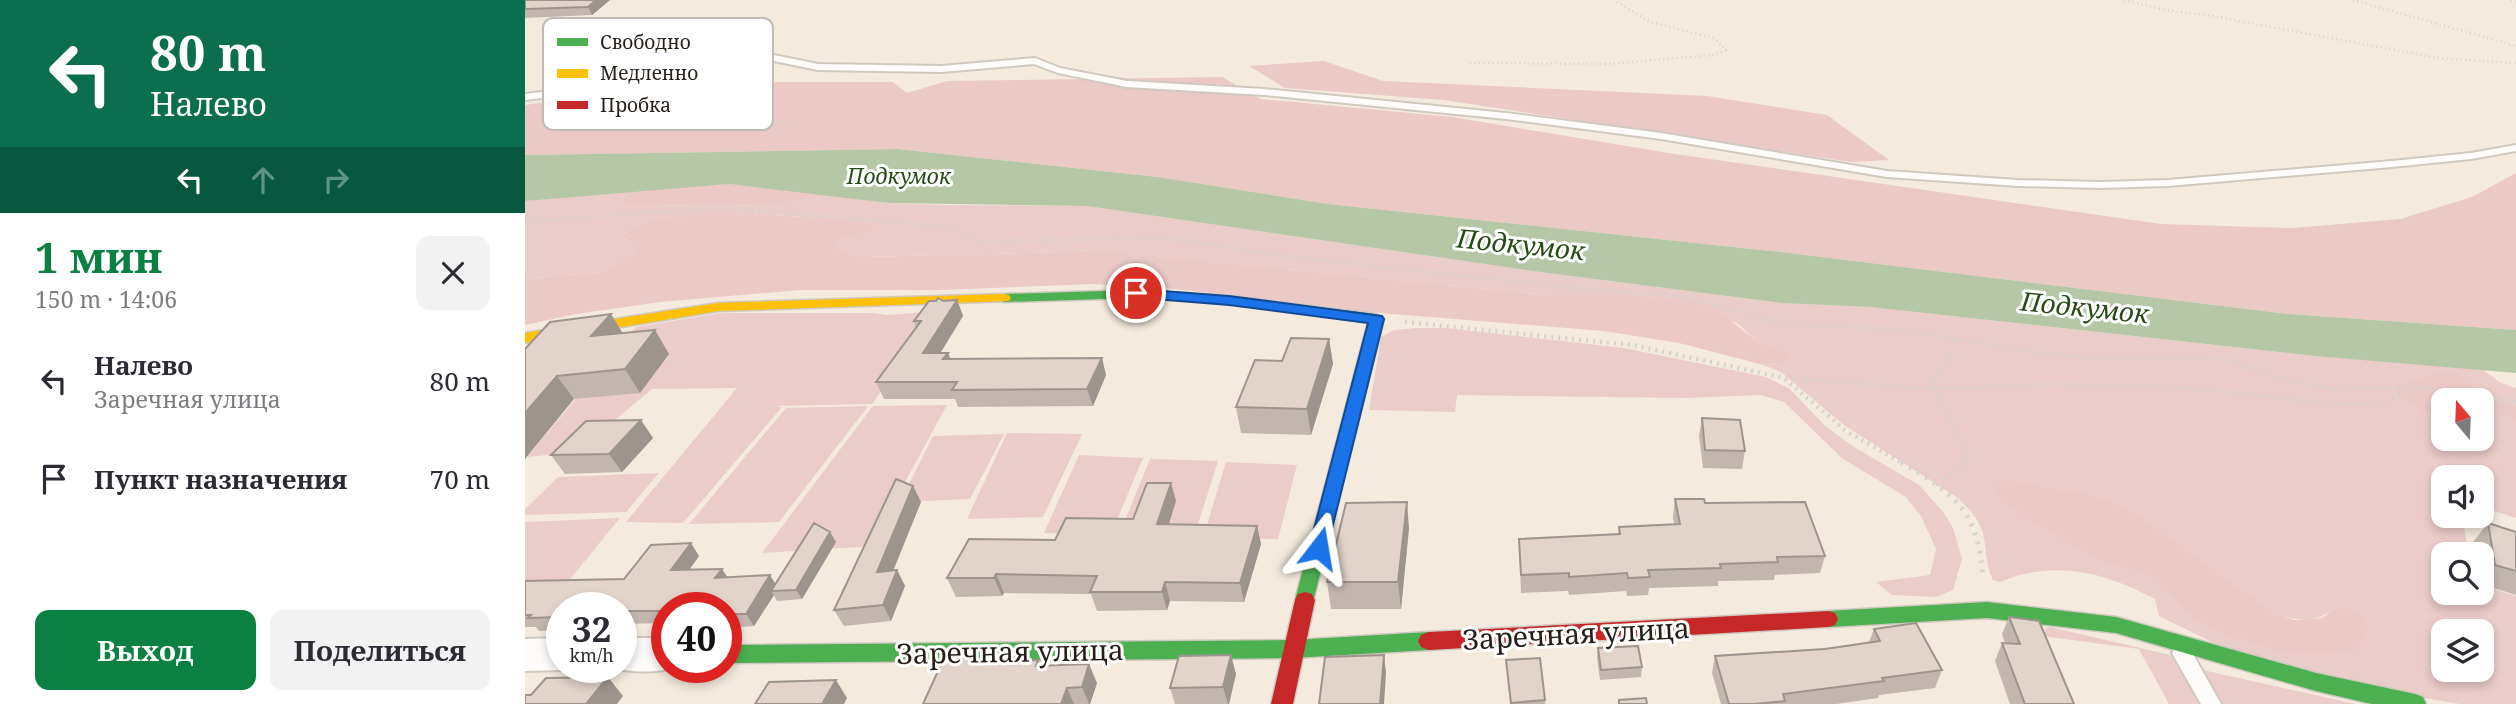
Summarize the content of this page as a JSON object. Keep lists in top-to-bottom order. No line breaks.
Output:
{"streets":{"street":["Заречная улица"]},"water":["Подкумок"],"legend":["Свободно","Медленно","Пробка"],"north":"top","page":{"turn":["80 m","Налево"],"heading":["1 мин","150 m · 14:06"],"list":[{"name":"Налево","note":"Заречная улица","value":"80 m"},{"name":"Пункт назначения","value":"70 m"}],"speed":"32 km/h","limit":"40","buttons":["Выход","Поделиться"]}}
